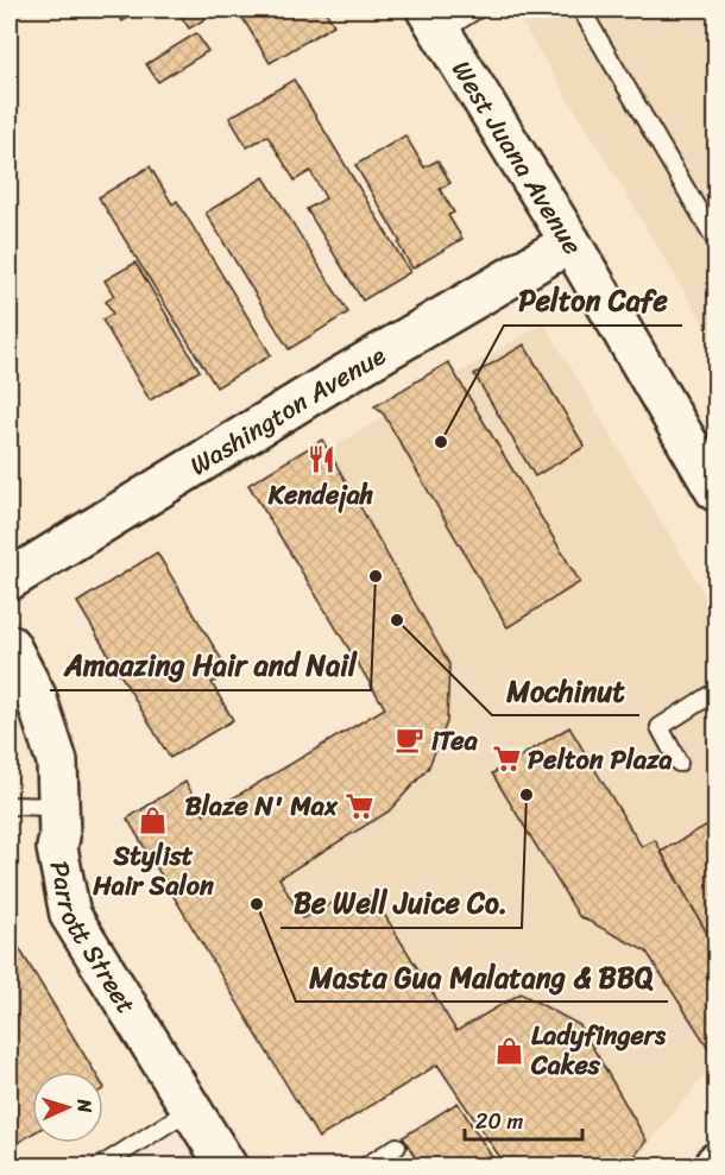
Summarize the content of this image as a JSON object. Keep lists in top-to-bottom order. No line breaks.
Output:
{"streets":{"street":["West Juana Avenue","Washington Avenue","Parrott Street"]},"crossings":[["West Juana Avenue","Washington Avenue"]],"places":{"other":["Pelton Cafe","Amaazing Hair and Nail","Mochinut","Be Well Juice Co.","Masta Gua Malatang & BBQ"],"restaurant":["Kendejah"],"cafe":["iTea"],"supermarket":["Pelton Plaza","Blaze N' Max"],"shop":["Stylist Hair Salon","Ladyfingers Cakes"]},"scale_bar":"20 m","north":"right"}
